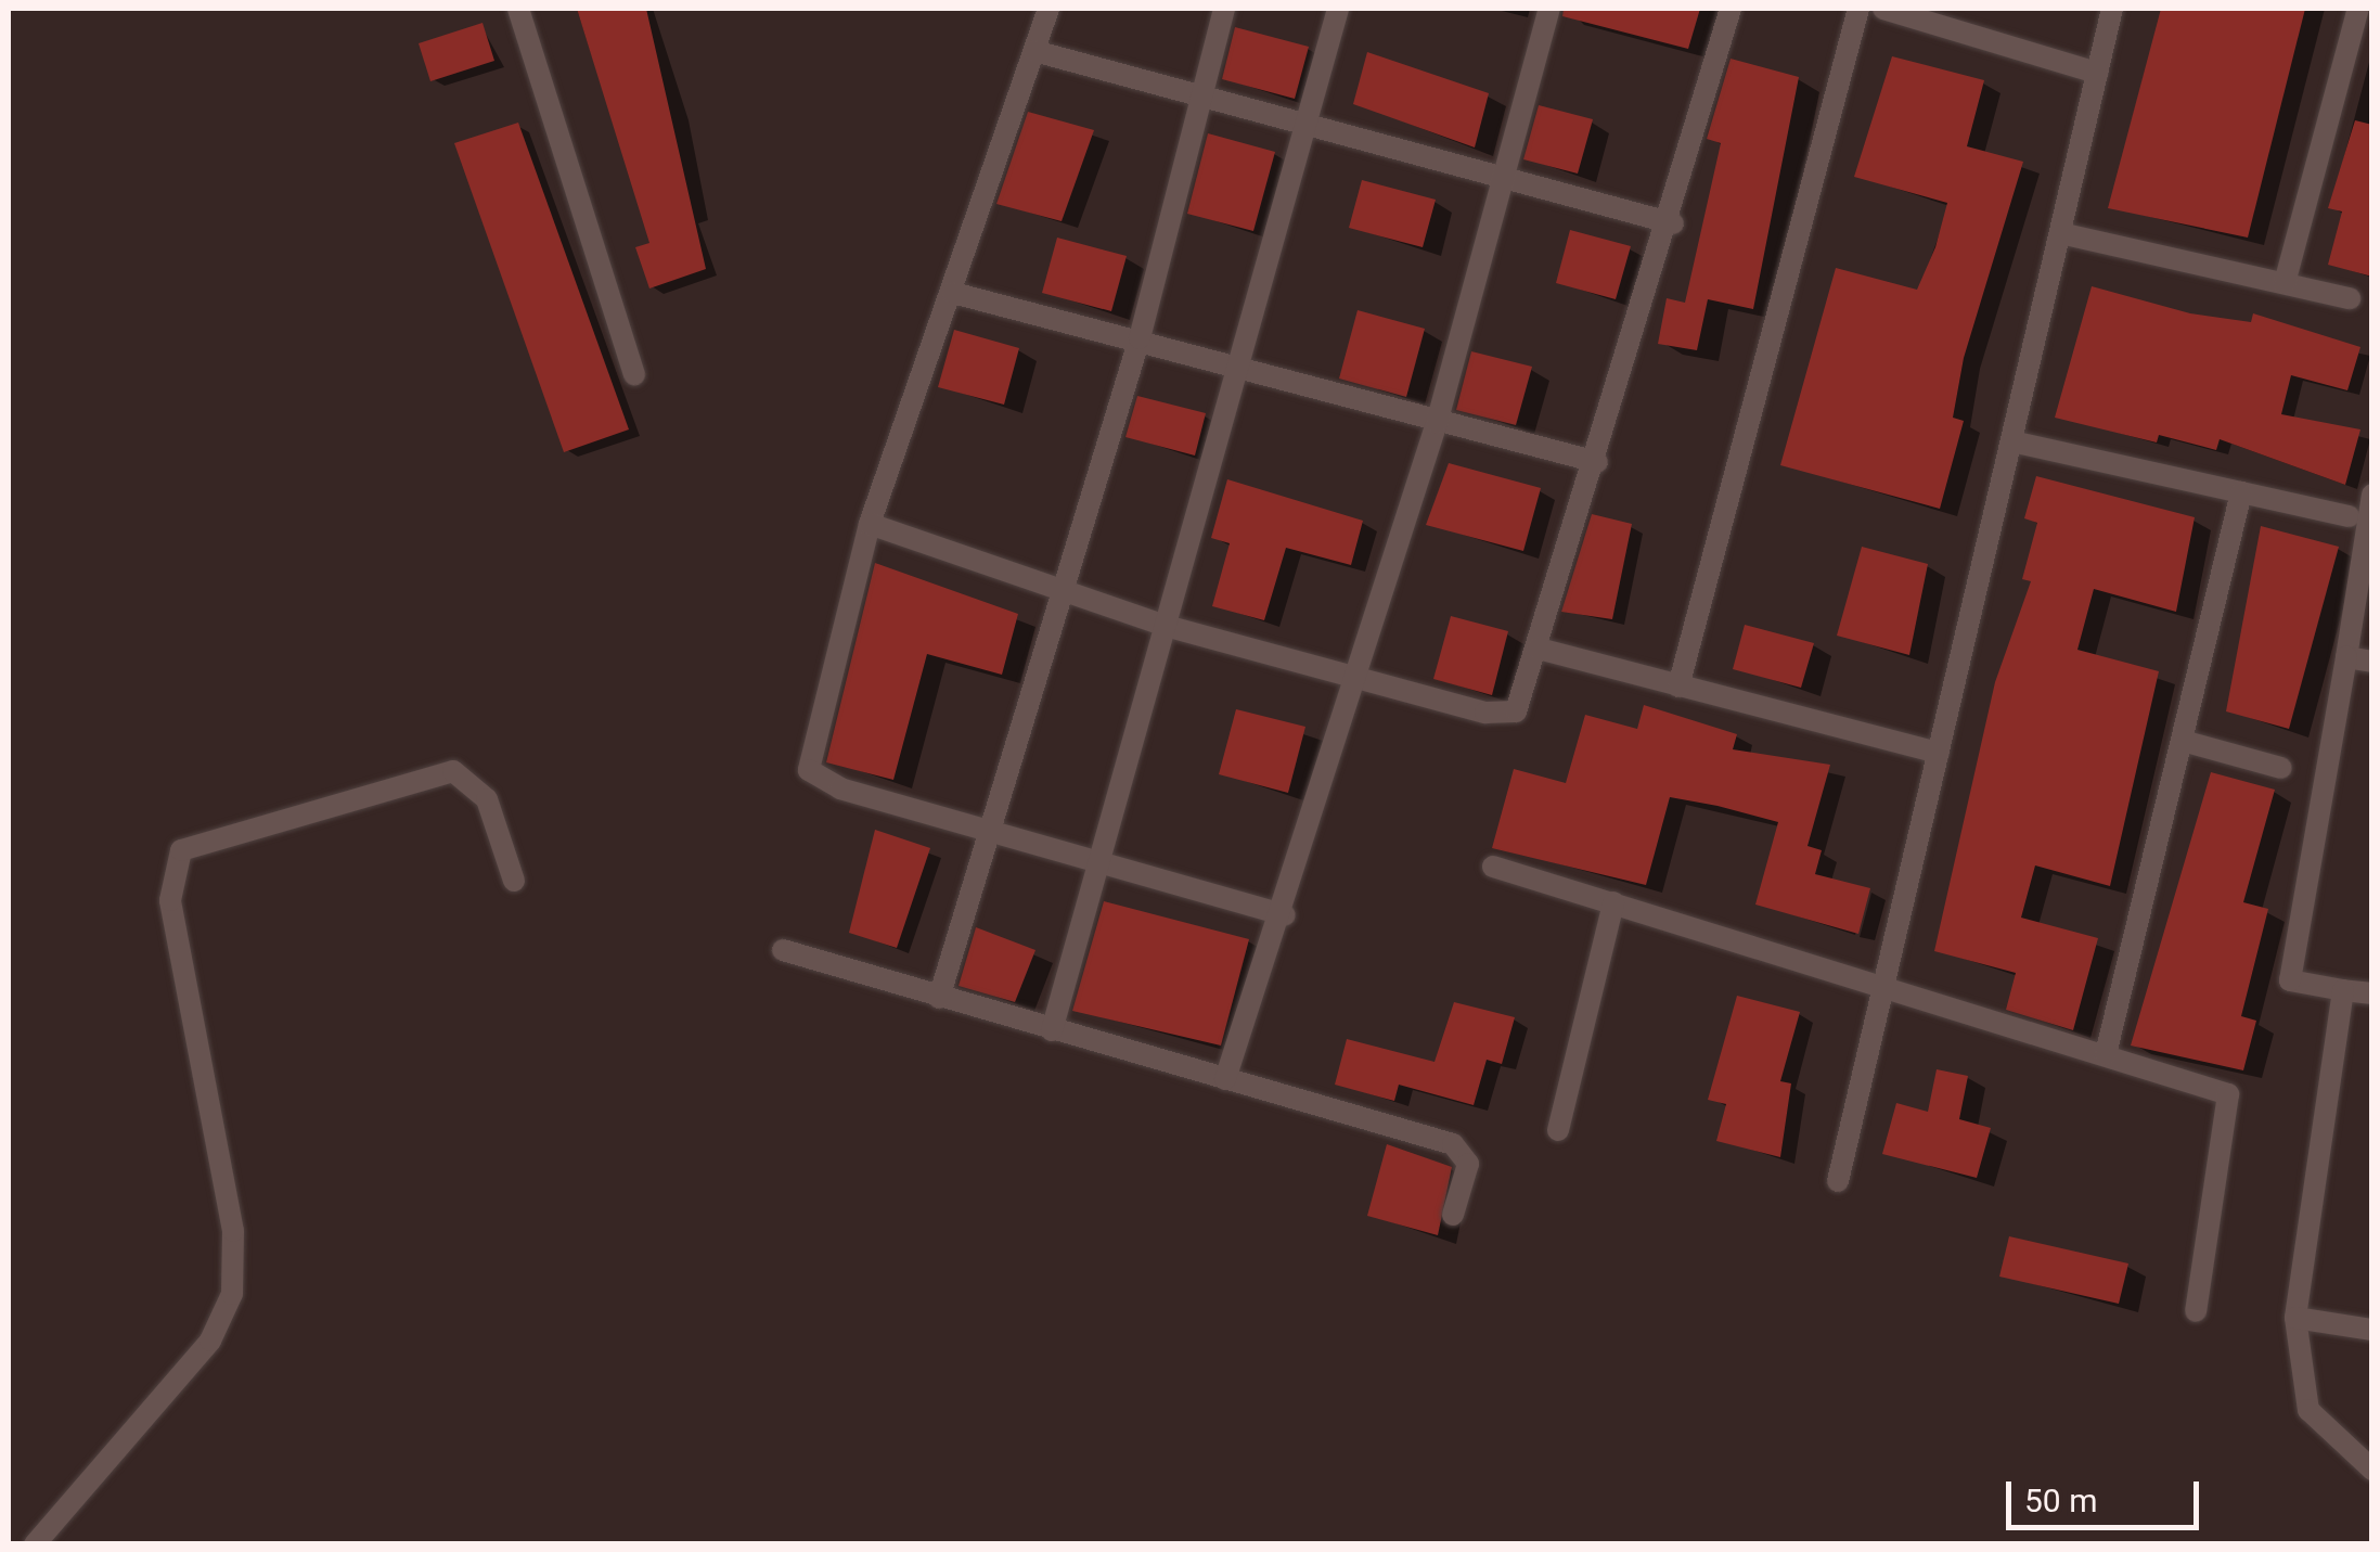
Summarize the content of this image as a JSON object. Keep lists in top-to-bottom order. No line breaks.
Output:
{"scale_bar":"50 m"}
